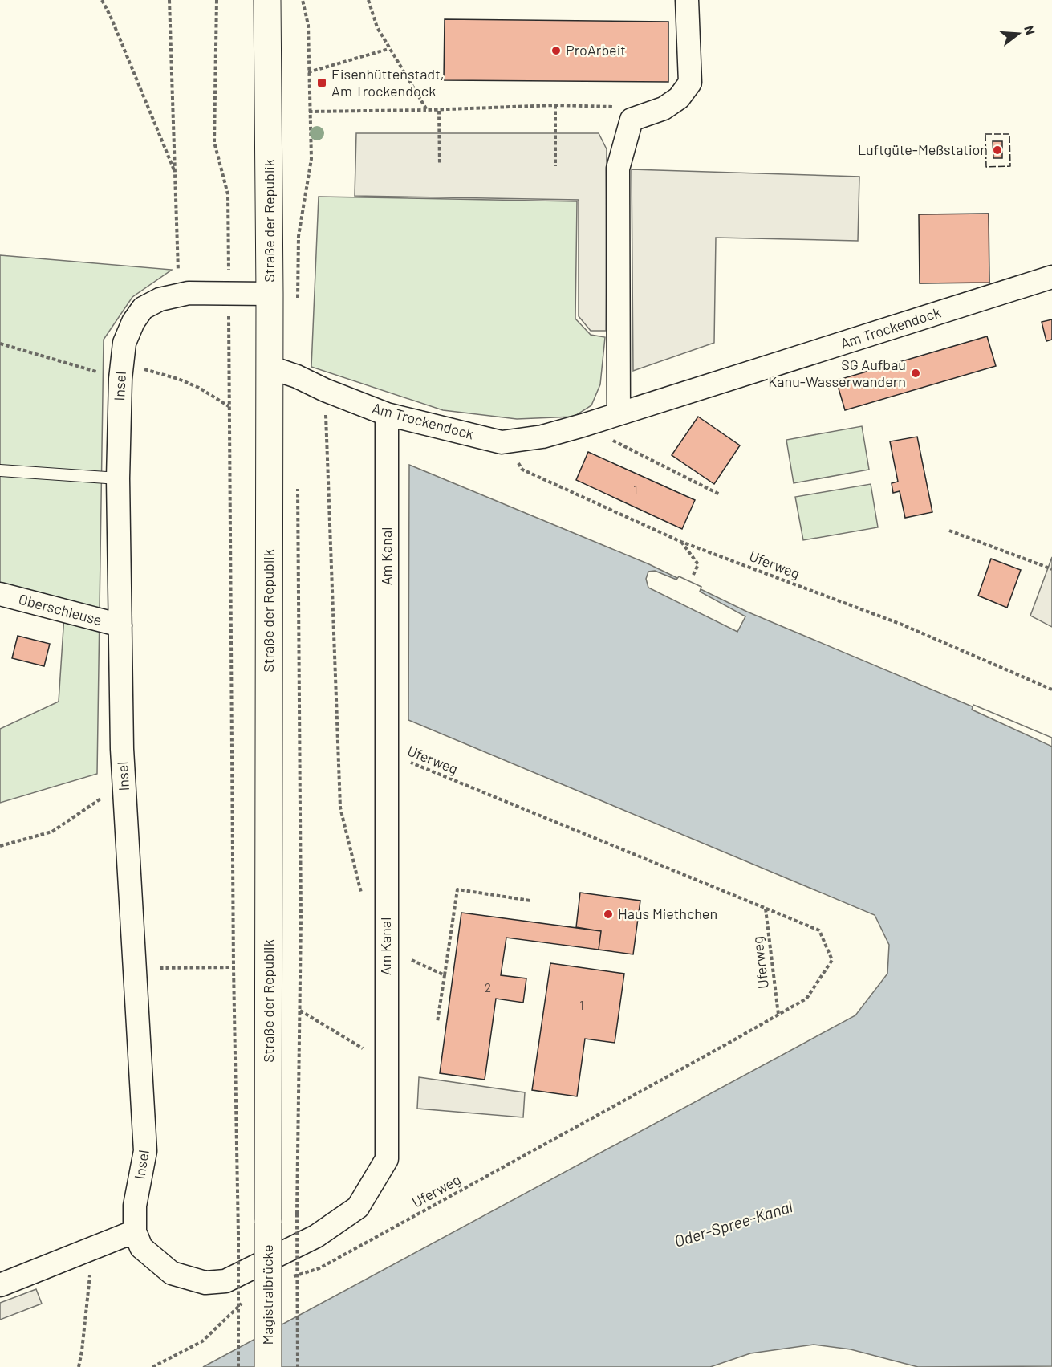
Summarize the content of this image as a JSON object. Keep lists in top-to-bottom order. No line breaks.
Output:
{"streets":{"main road":["Straße der Republik","Magistralbrücke"],"street":["Am Trockendock","Insel","Am Kanal","Oberschleuse"],"path":["Uferweg"]},"crossings":[["Straße der Republik","Am Trockendock"],["Straße der Republik","Insel"],["Straße der Republik","Magistralbrücke"],["Am Trockendock","Am Kanal"],["Am Trockendock","Uferweg"],["Insel","Am Kanal"],["Insel","Oberschleuse"],["Am Kanal","Uferweg"]],"water":["Oder-Spree-Kanal"],"places":{"other":["ProArbeit","Luftgüte-Meßstation","SG Aufbau Kanu-Wasserwandern","Haus Miethchen"],"transit":["Eisenhüttenstadt, Am Trockendock"]},"house_numbers":["1","2","1"],"north":"right"}
